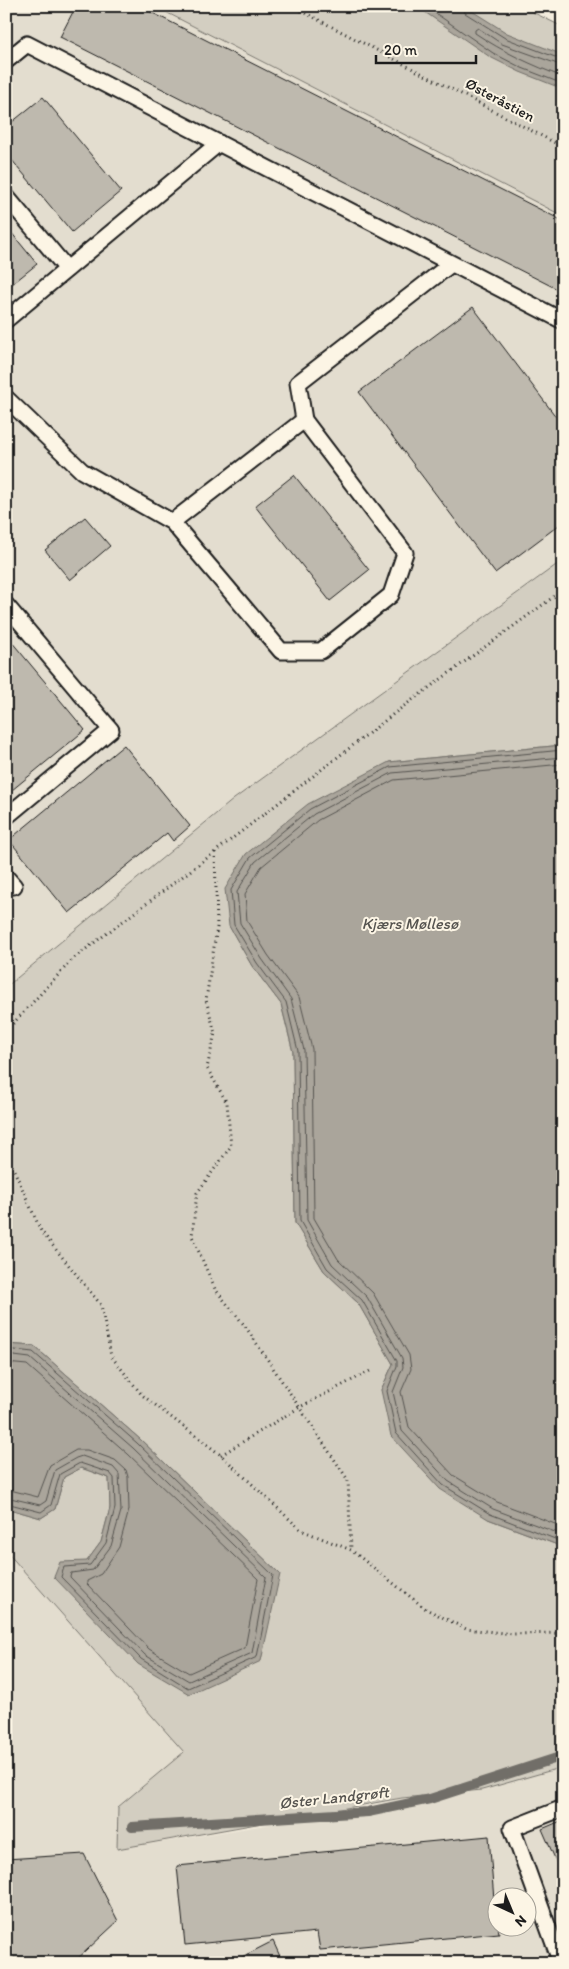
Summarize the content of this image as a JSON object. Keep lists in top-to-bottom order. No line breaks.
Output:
{"streets":{"path":["Østeråstien"]},"water":["Kjærs Møllesø","Øster Landgrøft"],"scale_bar":"20 m","north":"bottom right"}
